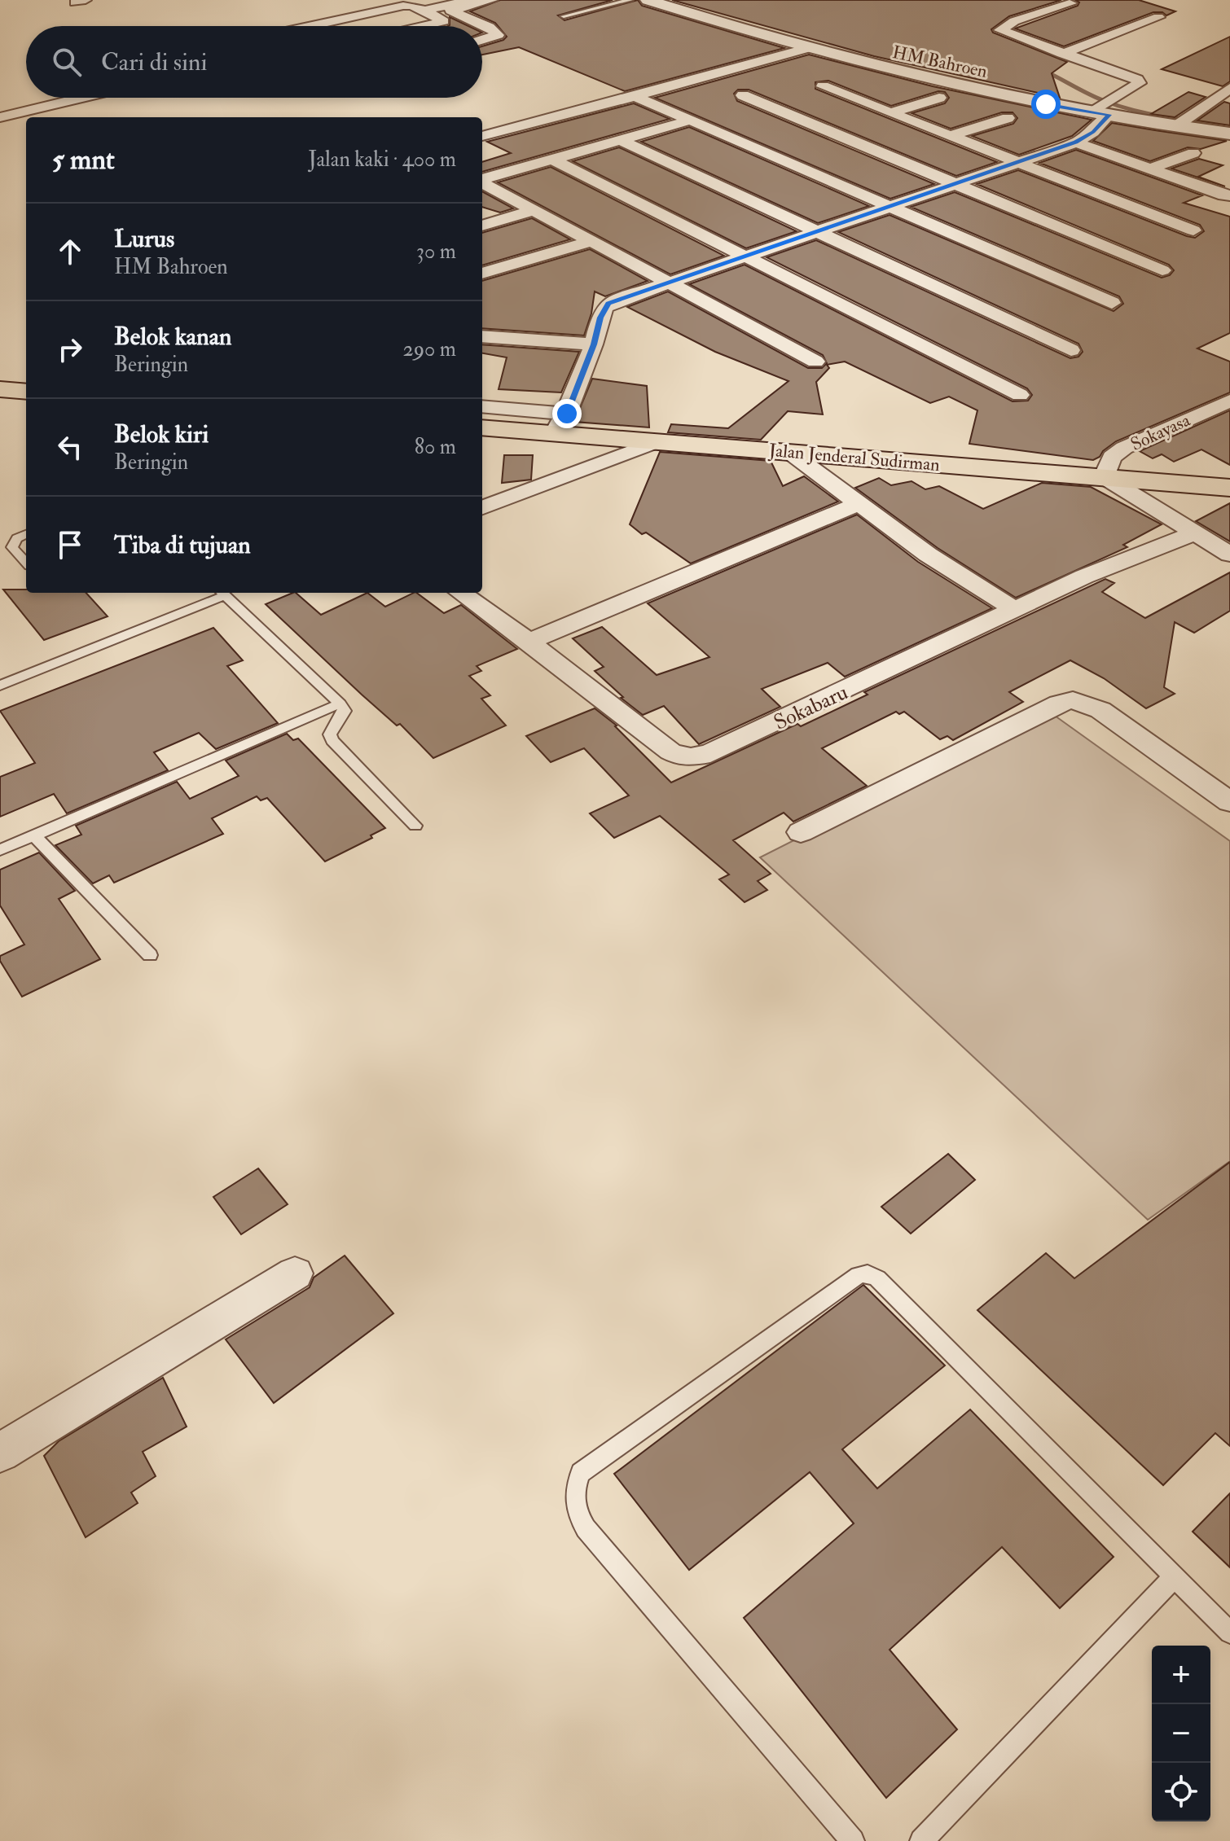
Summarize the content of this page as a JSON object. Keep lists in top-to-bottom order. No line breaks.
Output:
{"streets":{"main road":["Jalan Jenderal Sudirman"],"street":["HM Bahroen","Sokayasa","Sokabaru"]},"crossings":[["Sokayasa","Jalan Jenderal Sudirman"]],"page":{"search":"Cari di sini","heading":["5 mnt","Jalan kaki · 400 m"],"list":[["Lurus","HM Bahroen","30 m"],["Belok kanan","Beringin","290 m"],["Belok kiri","Beringin","80 m"],"Tiba di tujuan"],"map_buttons":["+","−"]}}
